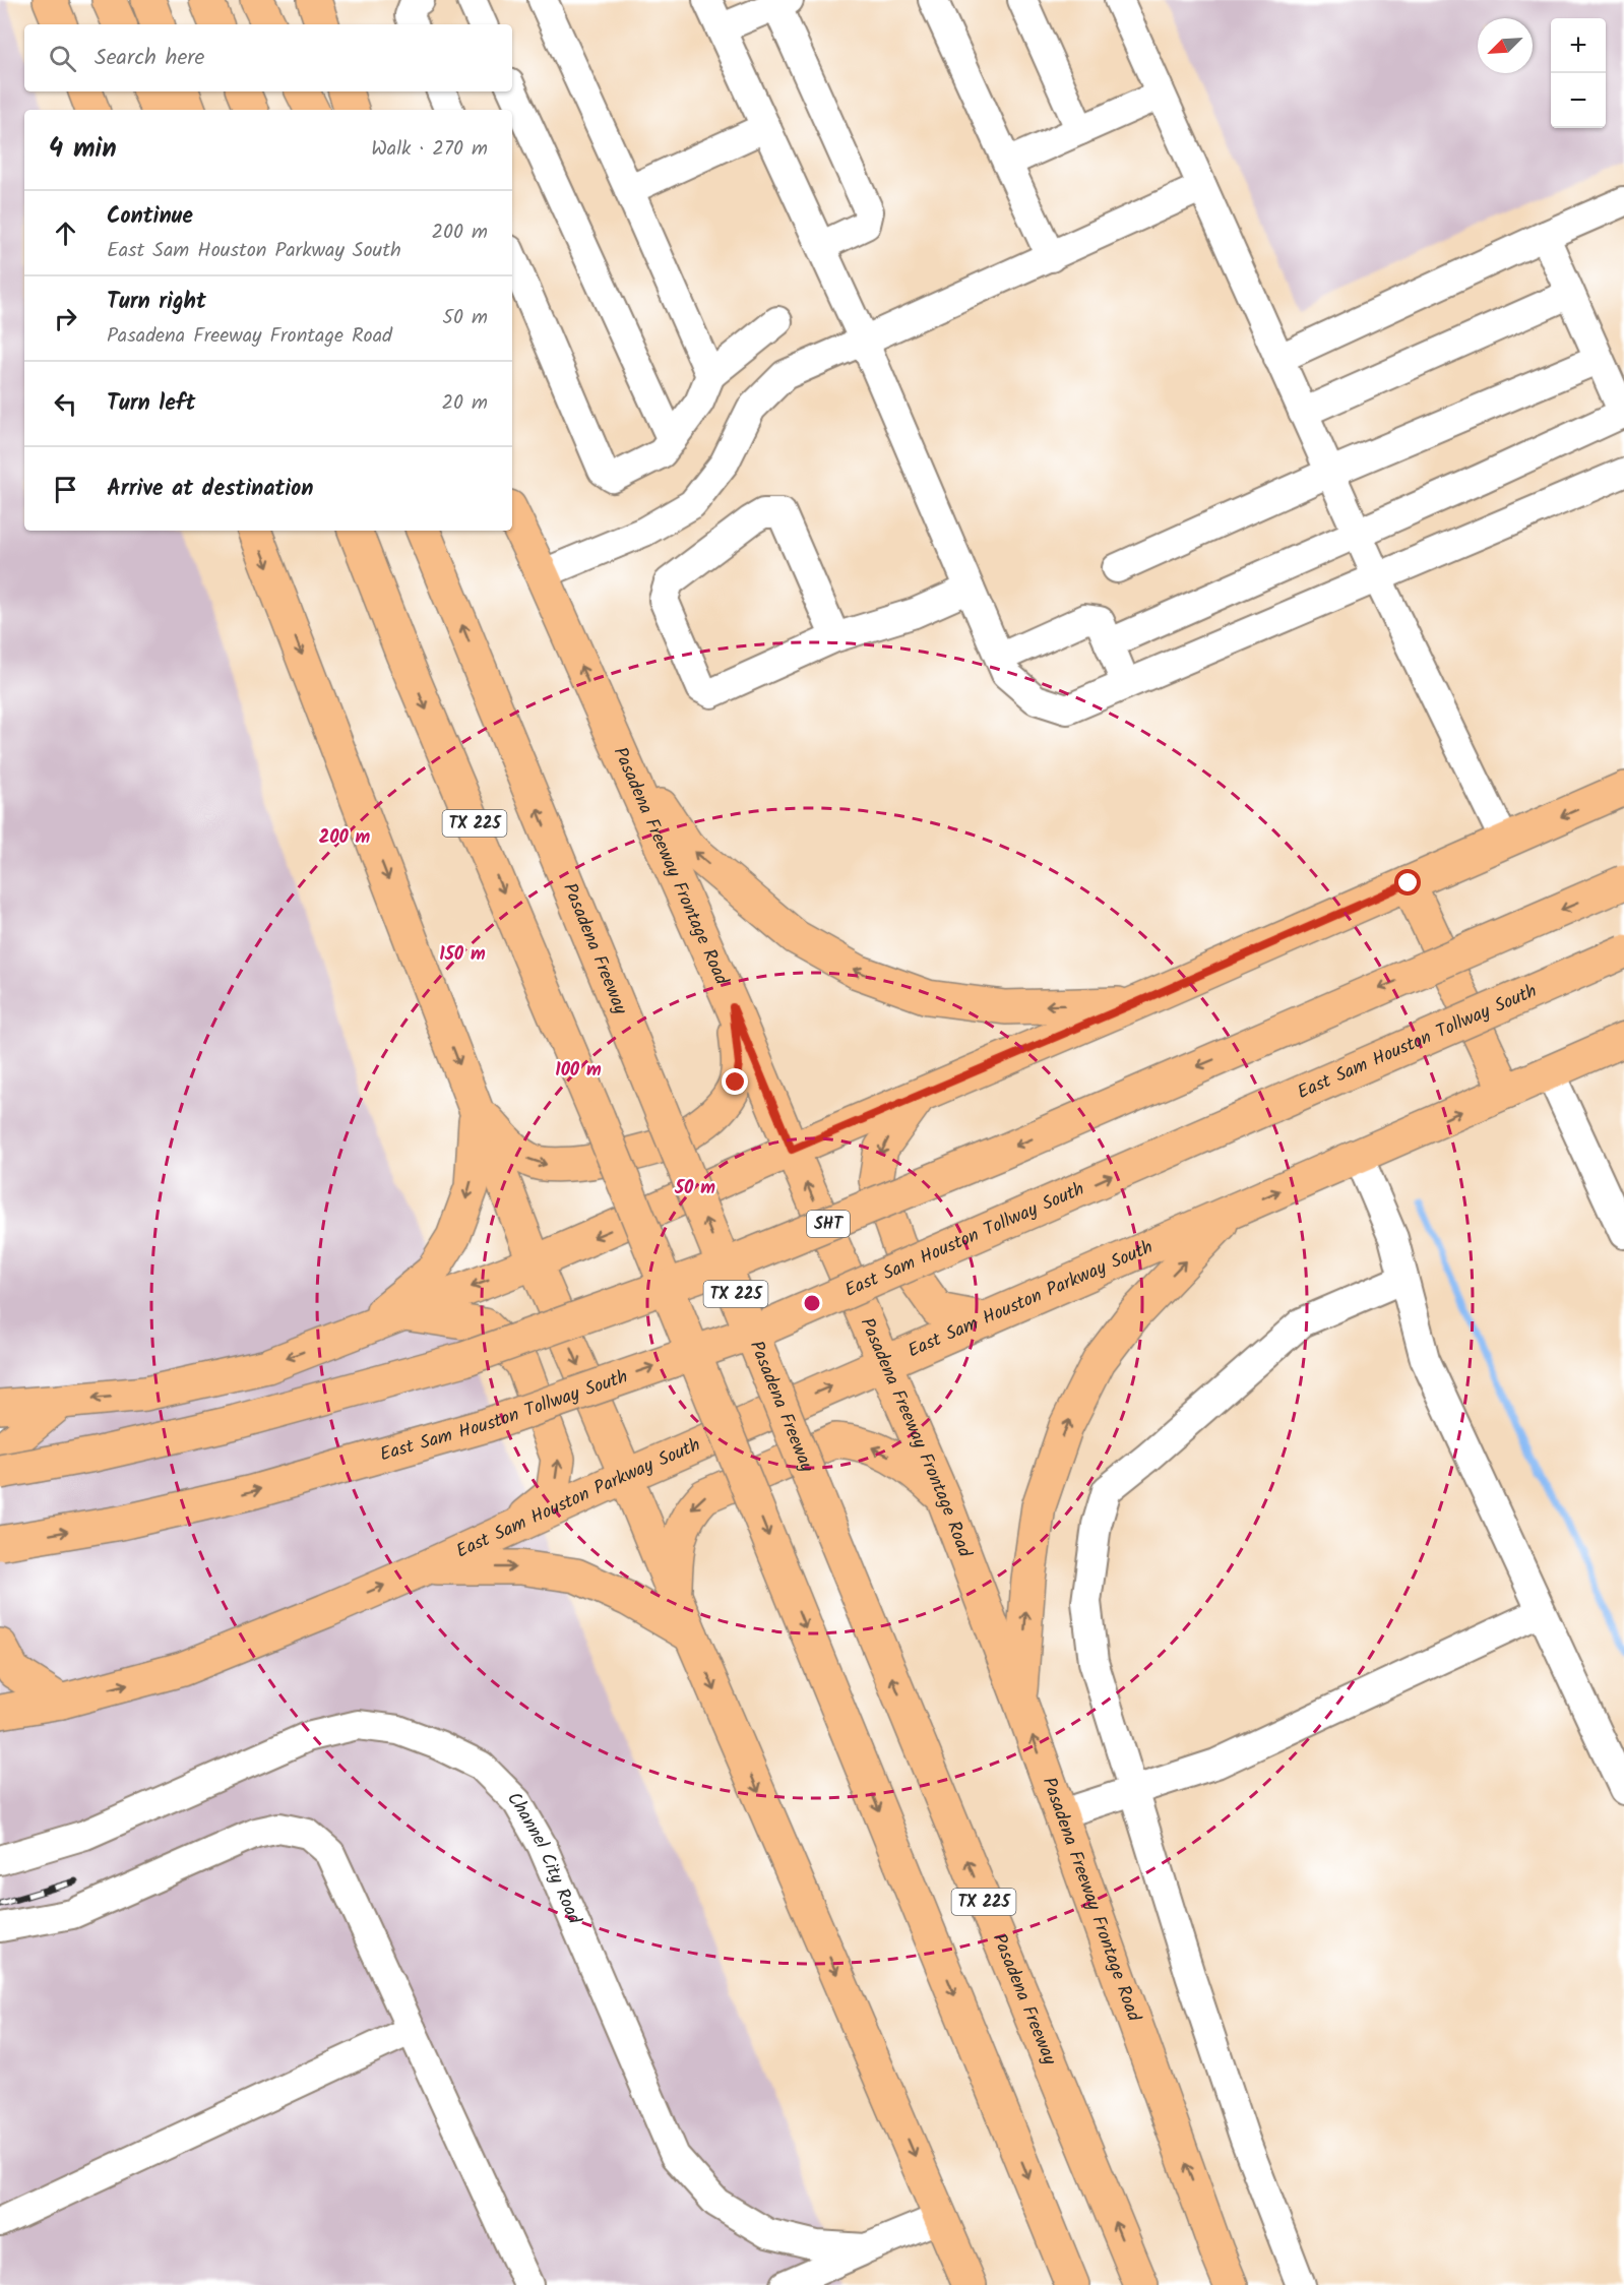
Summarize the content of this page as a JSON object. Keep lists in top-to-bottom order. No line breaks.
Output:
{"streets":{"main road":["TX 225","Pasadena Freeway Frontage Road","Pasadena Freeway","East Sam Houston Tollway South","SHT","East Sam Houston Parkway South"],"street":["Channel City Road"]},"crossings":[["Pasadena Freeway Frontage Road","East Sam Houston Parkway South"]],"north":"bottom left","page":{"map_buttons":["+","−"],"search":"Search here","heading":["4 min","Walk · 270 m"],"list":[["Continue","East Sam Houston Parkway South","200 m"],["Turn right","Pasadena Freeway Frontage Road","50 m"],["Turn left","20 m"],"Arrive at destination"]},"rings":["200 m","150 m","100 m","50 m"]}
